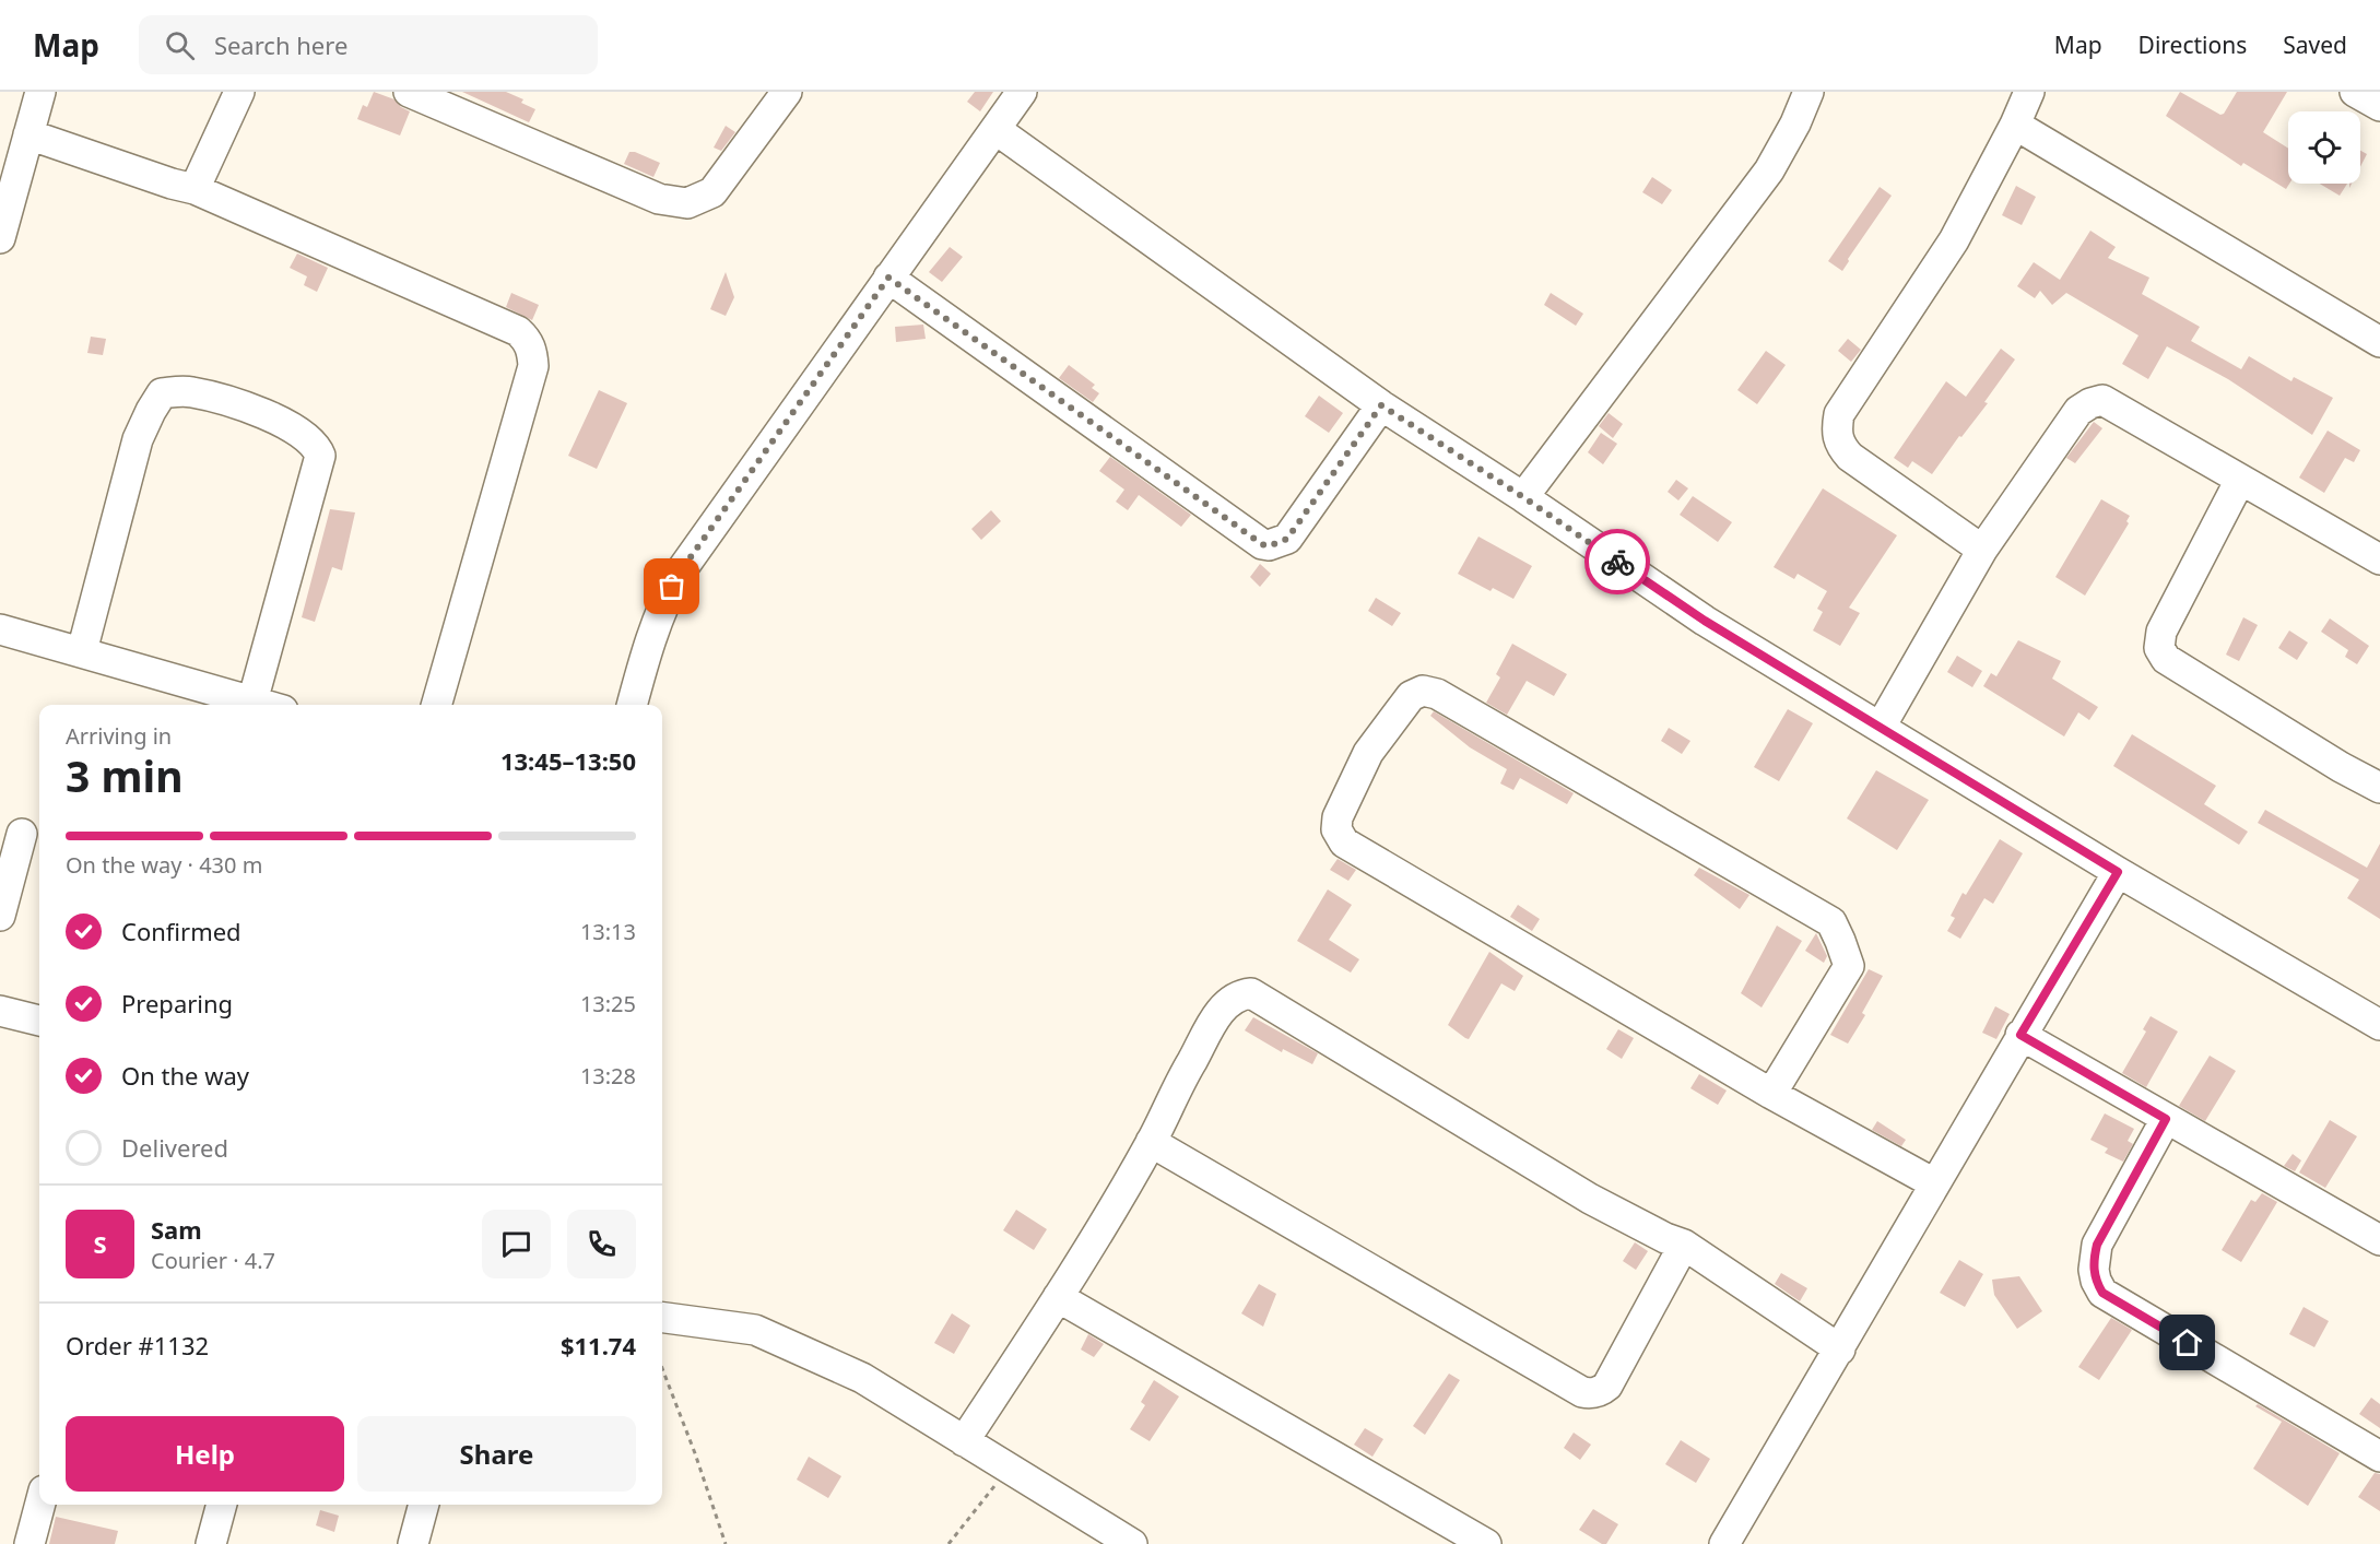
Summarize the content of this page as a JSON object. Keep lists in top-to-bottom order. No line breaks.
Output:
{"page":{"header":"Map","search":"Search here","nav":["Map","Directions","Saved"],"heading":["3 min","Arriving in","13:45–13:50"],"panel":["Sam","Courier · 4.7","Order #1132","$11.74"],"bar":"On the way · 430 m","list":[["Confirmed","13:13"],["Preparing","13:25"],["On the way","13:28"],"Delivered"],"round":"S","buttons":["Help","Share"]}}
